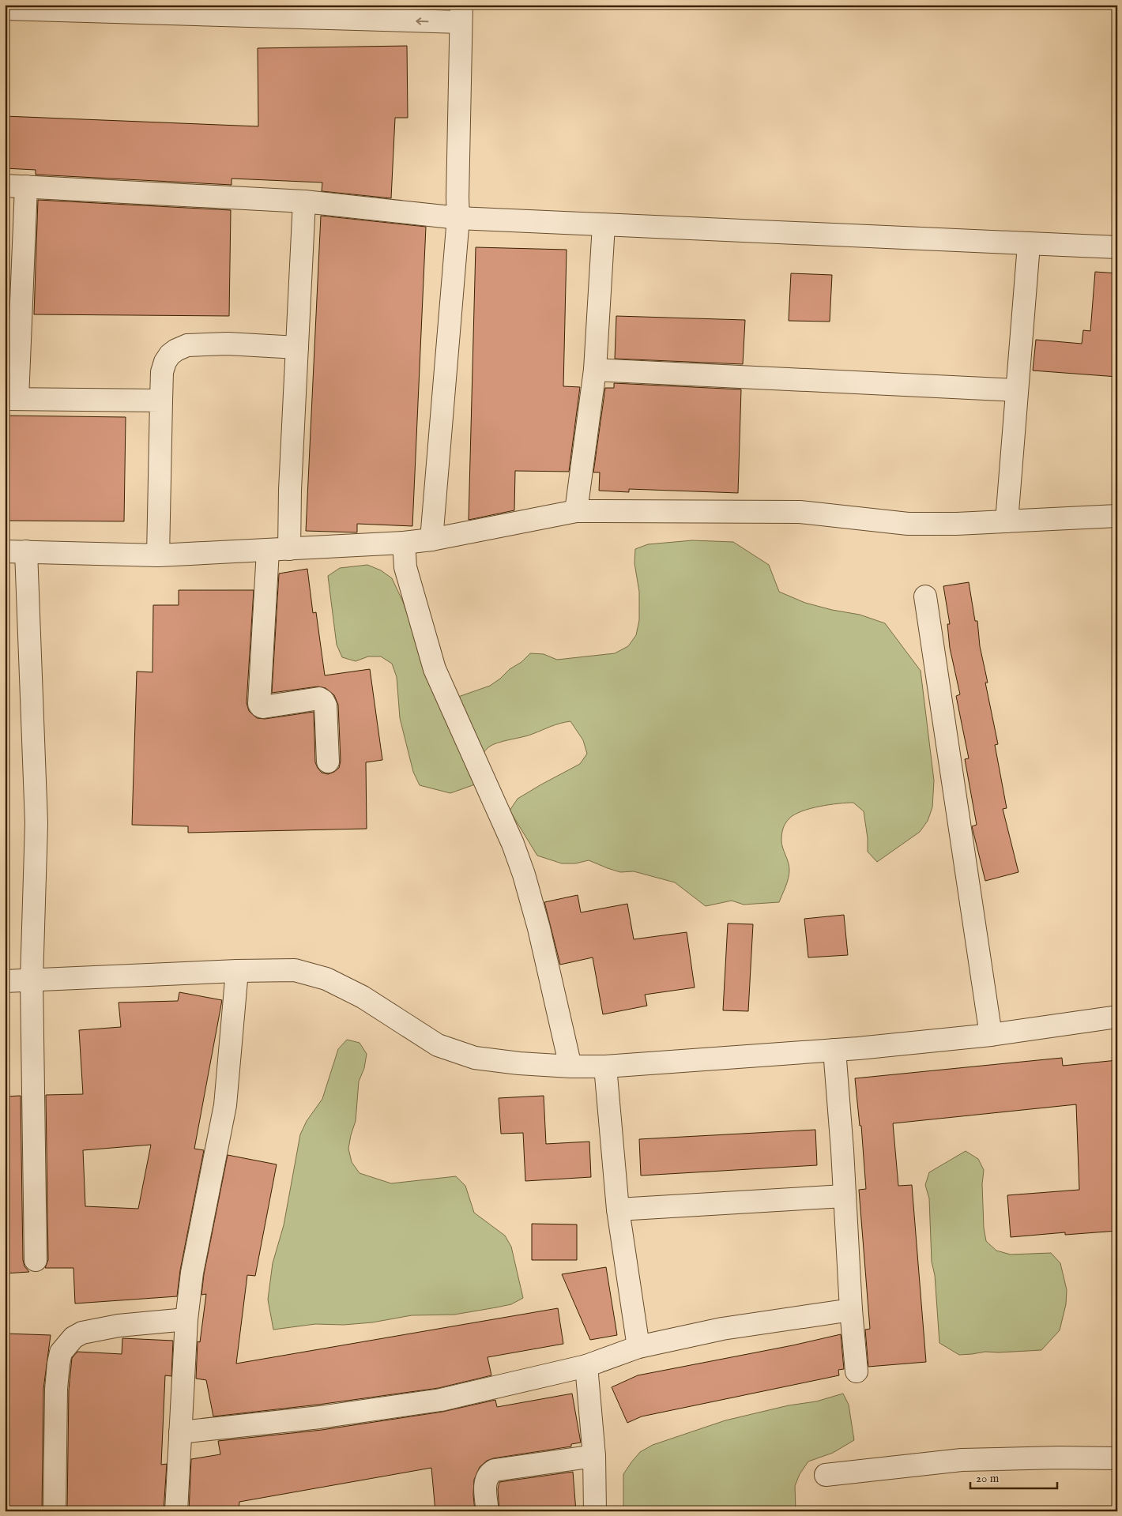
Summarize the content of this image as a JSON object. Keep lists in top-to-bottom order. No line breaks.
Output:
{"scale_bar":"20 m"}
